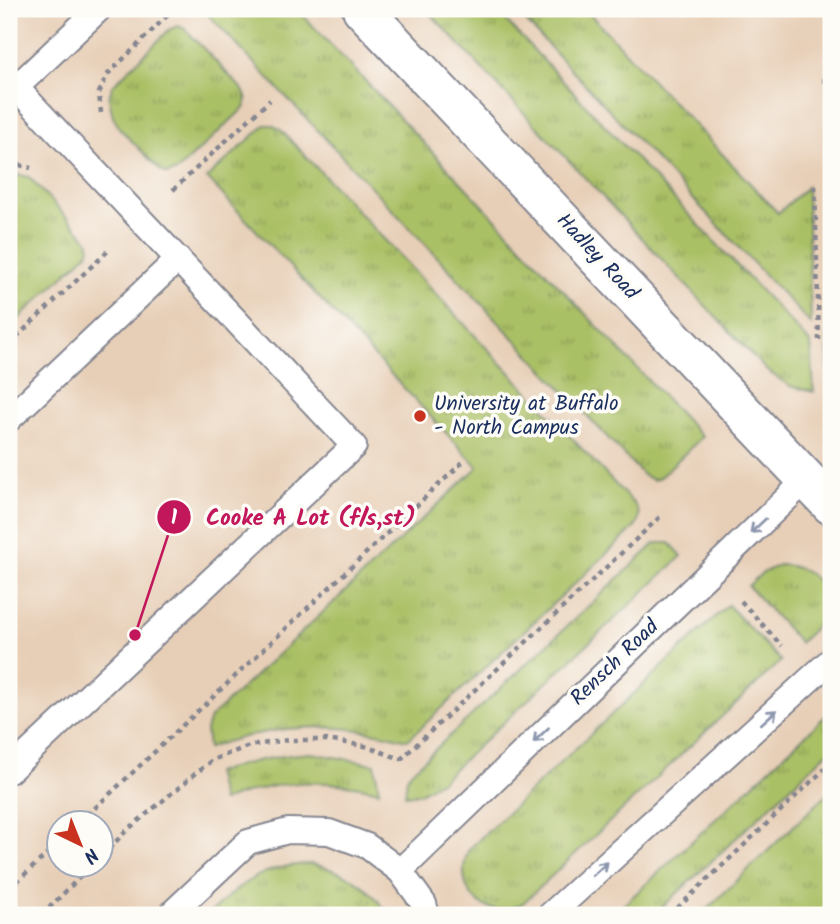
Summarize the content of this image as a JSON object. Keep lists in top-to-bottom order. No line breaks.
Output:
{"streets":{"street":["Hadley Road"],"lane":["Rensch Road"]},"crossings":[["Hadley Road","Rensch Road"]],"places":["University at Buffalo - North Campus","Cooke A Lot (f/s,st)"],"north":"bottom right"}
